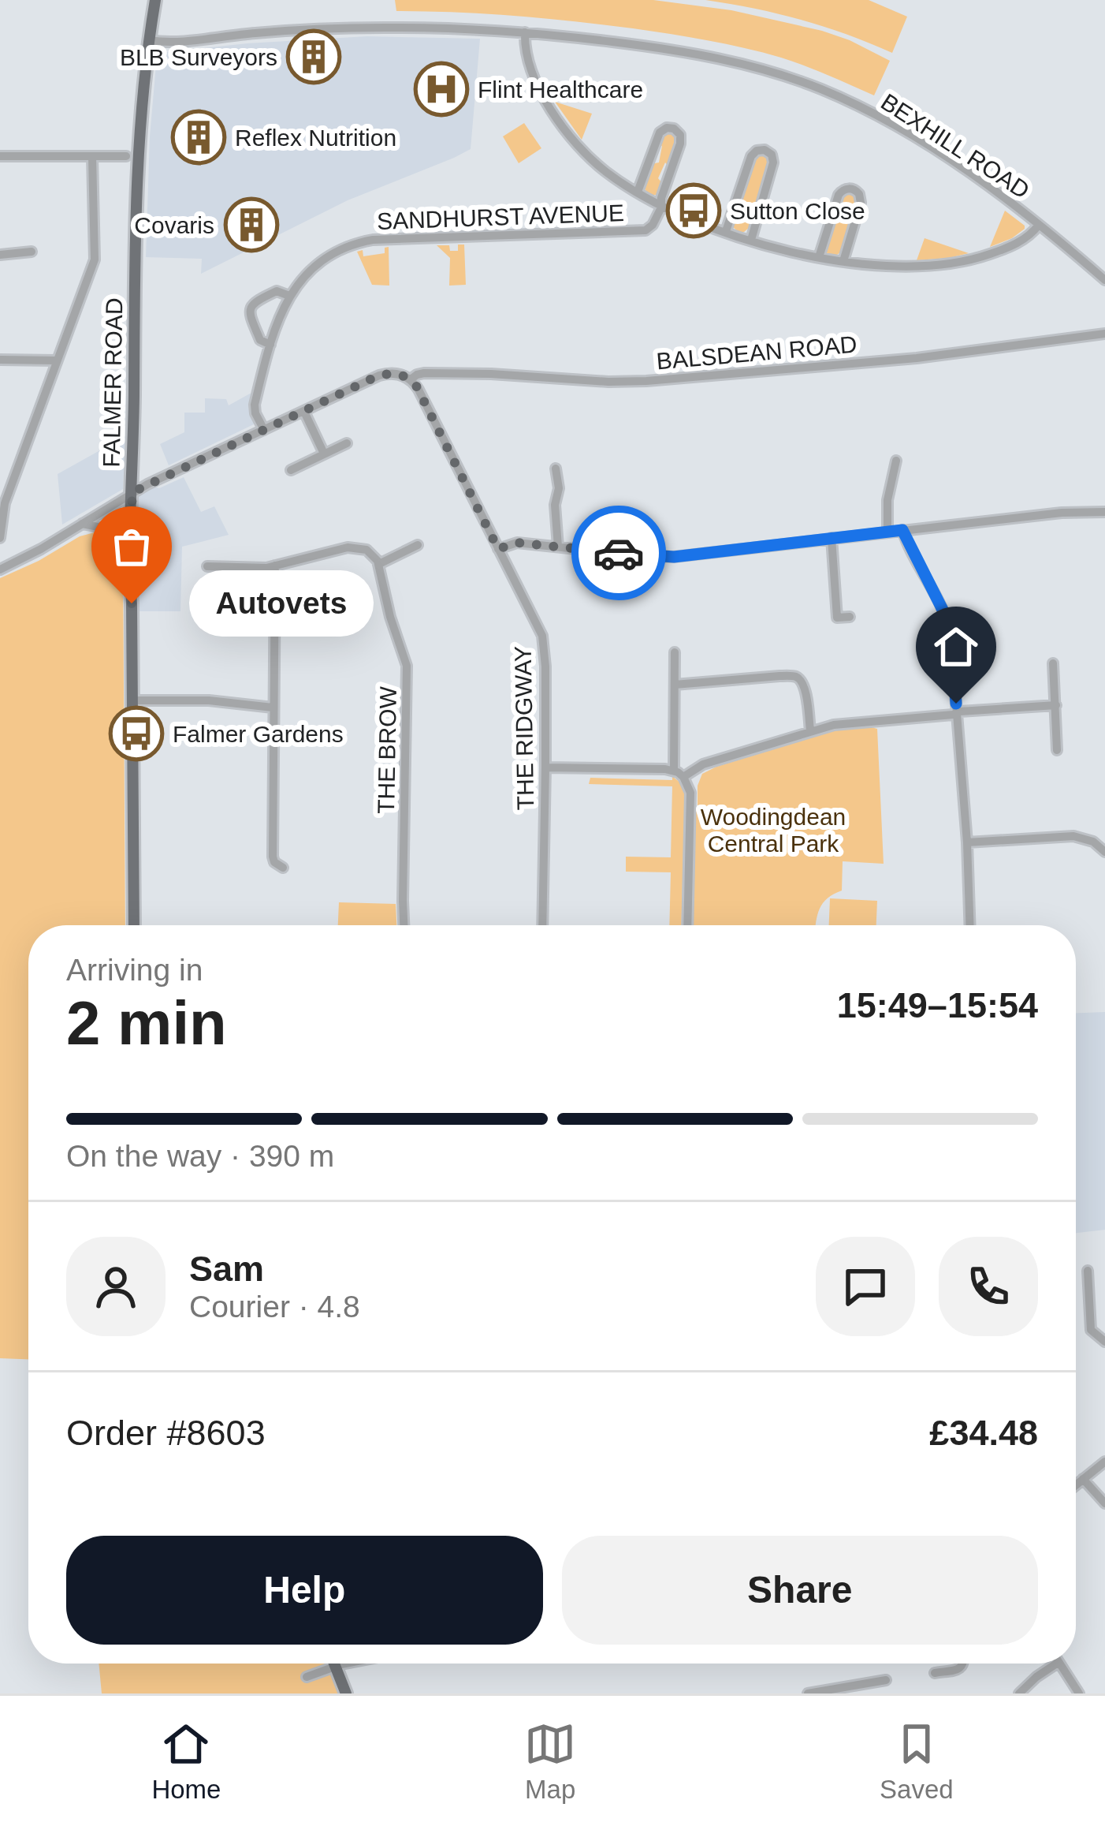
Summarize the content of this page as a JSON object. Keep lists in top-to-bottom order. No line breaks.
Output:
{"streets":{"main road":["FALMER ROAD"],"street":["BEXHILL ROAD","SANDHURST AVENUE","BALSDEAN ROAD","THE RIDGWAY","THE BROW"]},"crossings":[["BEXHILL ROAD","FALMER ROAD"],["SANDHURST AVENUE","BALSDEAN ROAD"],["BALSDEAN ROAD","FALMER ROAD"],["BALSDEAN ROAD","THE RIDGWAY"]],"parks":["Woodingdean Central Park"],"places":{"building":["BLB Surveyors","Reflex Nutrition","Covaris"],"hospital":["Flint Healthcare"],"bus stop":["Sutton Close","Falmer Gardens"],"other":["Autovets"]},"page":{"bubble":"Autovets","heading":["2 min","Arriving in","15:49–15:54"],"panel":["Sam","Courier · 4.8","Order #8603","£34.48"],"bar":"On the way · 390 m","buttons":["Help","Share"],"tabs":["Home","Map","Saved"]}}
